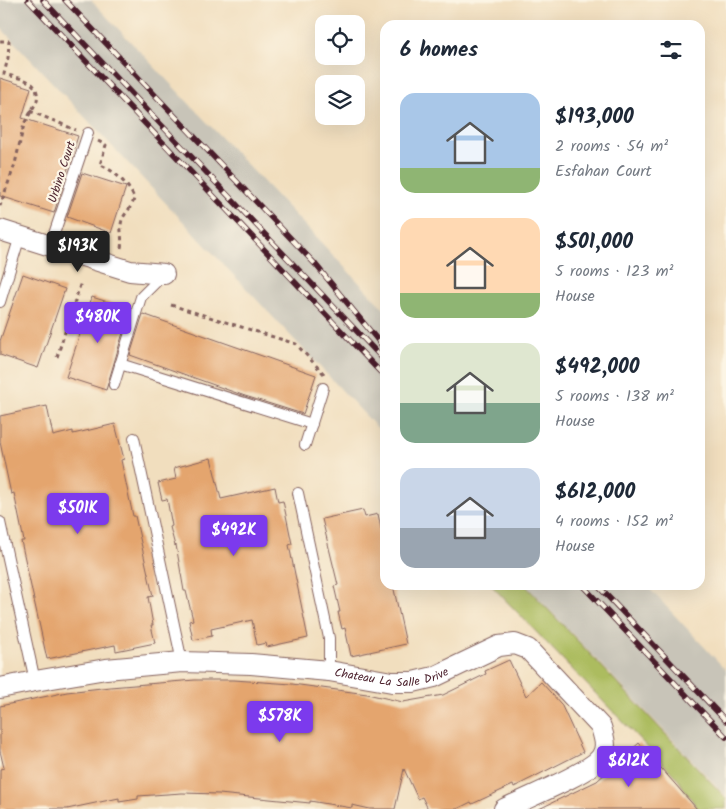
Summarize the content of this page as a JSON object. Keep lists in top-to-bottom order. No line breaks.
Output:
{"streets":{"street":["Chateau La Salle Drive"],"lane":["Urbino Court"]},"page":{"heading":"6 homes","list":[{"name":"$193,000","note":"2 rooms · 54 m² · Esfahan Court"},{"name":"$501,000","note":"5 rooms · 123 m² · House"},{"name":"$492,000","note":"5 rooms · 138 m² · House"},{"name":"$612,000","note":"4 rooms · 152 m² · House"}],"price":["$193K","$480K","$501K","$492K","$578K","$612K"]}}
